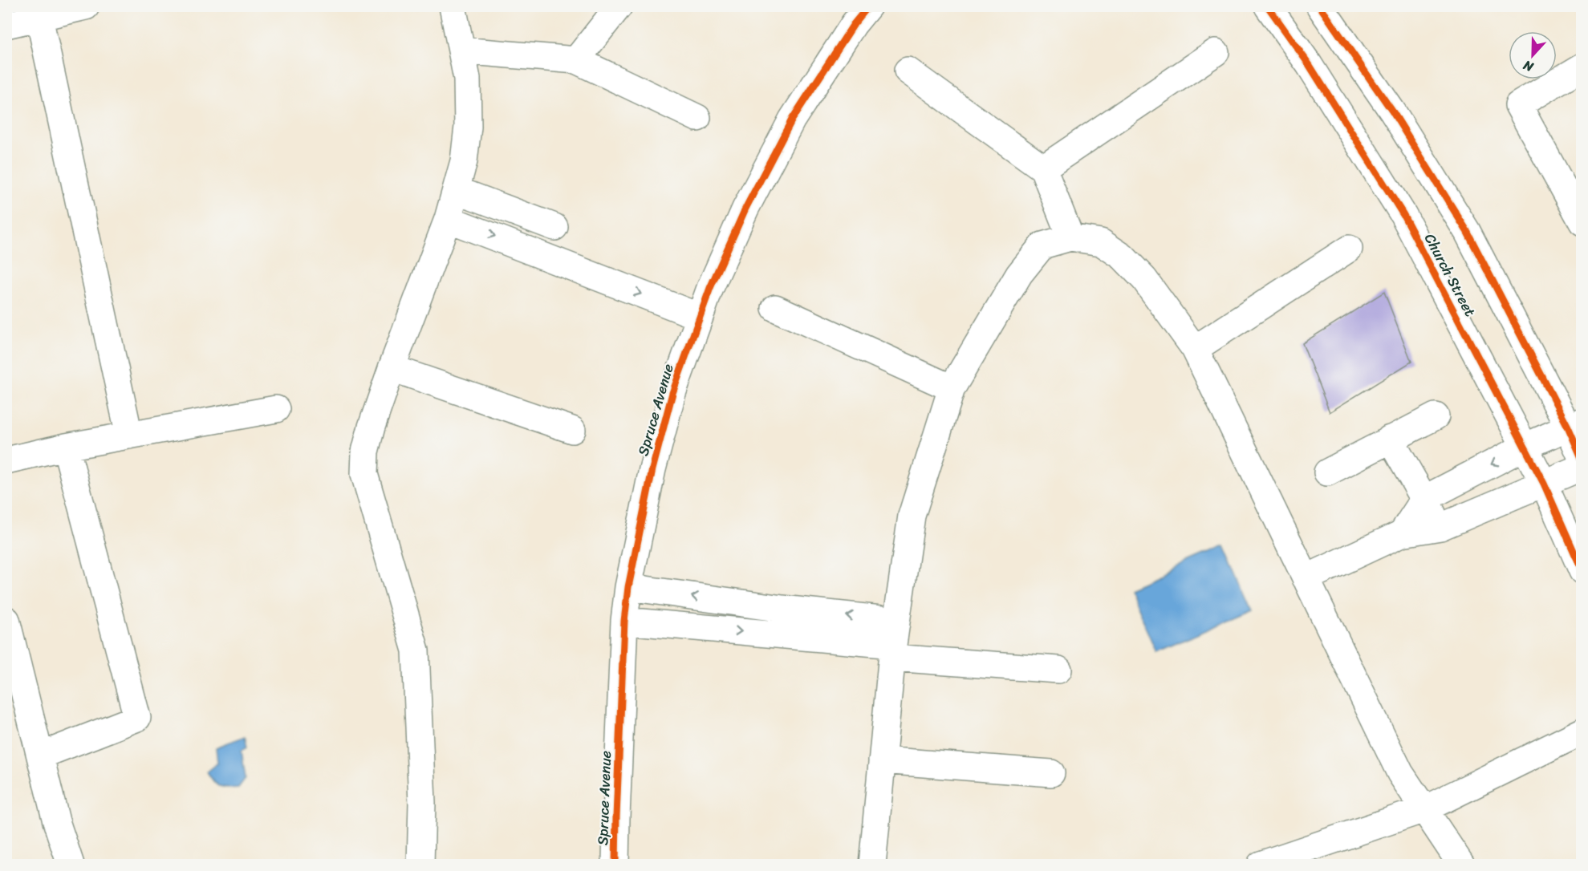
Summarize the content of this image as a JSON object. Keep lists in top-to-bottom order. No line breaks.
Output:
{"streets":{"main road":["Church Street","Spruce Avenue"]},"north":"bottom"}
